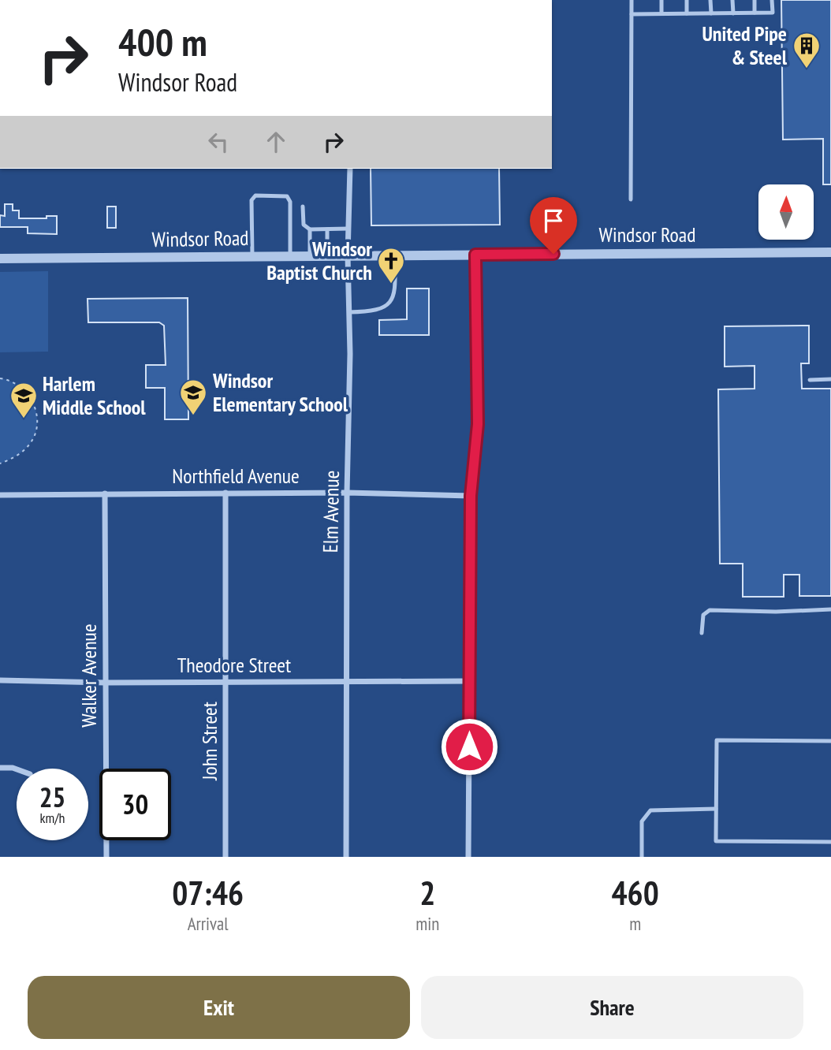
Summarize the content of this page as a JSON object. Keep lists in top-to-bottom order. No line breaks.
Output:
{"streets":{"street":["Windsor Road","Northfield Avenue","Elm Avenue","Theodore Street","Walker Avenue","John Street"]},"crossings":[["Windsor Road","Elm Avenue"],["Northfield Avenue","Elm Avenue"],["Northfield Avenue","Walker Avenue"],["Northfield Avenue","John Street"],["Elm Avenue","Theodore Street"],["Theodore Street","Walker Avenue"],["Theodore Street","John Street"]],"places":{"building":["United Pipe & Steel"],"church":["Windsor Baptist Church"],"school or university":["Windsor Elementary School","Harlem Middle School"]},"north":"top","page":{"turn":["400 m","Windsor Road"],"speed":"25 km/h","limit":"30","eta":["07:46","Arrival","2","min","460","m"],"buttons":["Exit","Share"]}}
